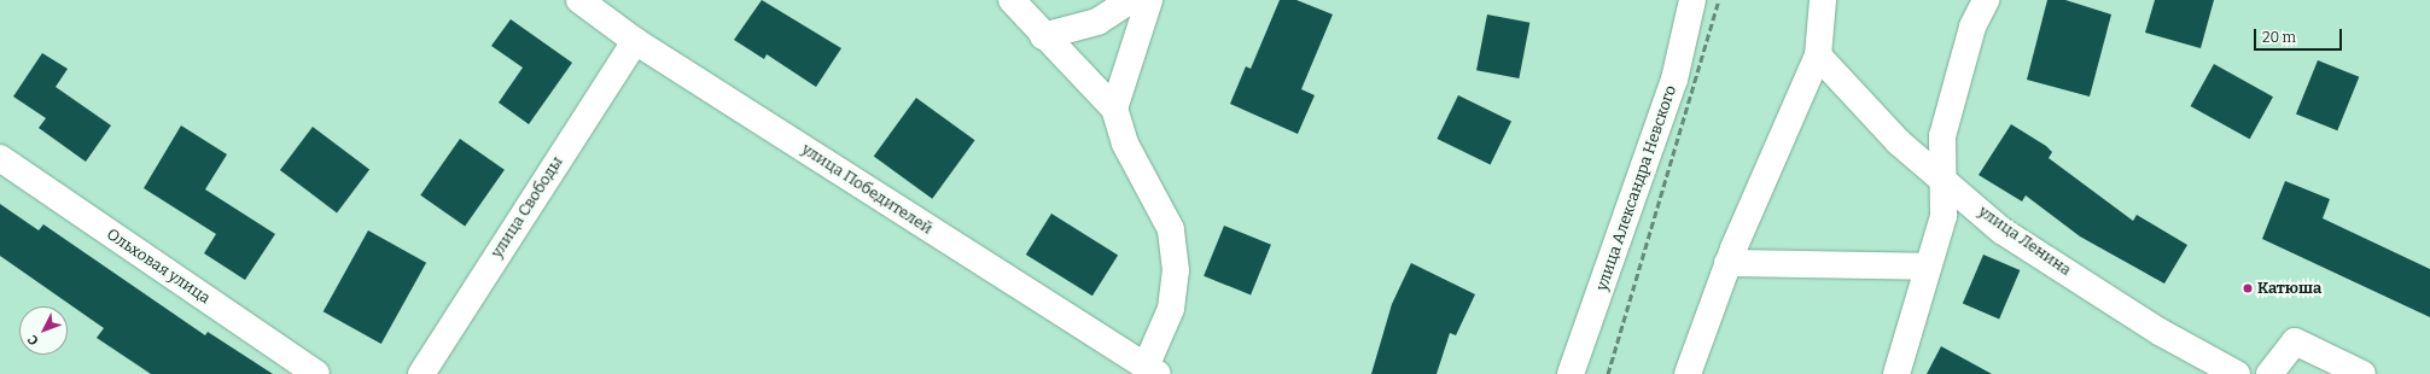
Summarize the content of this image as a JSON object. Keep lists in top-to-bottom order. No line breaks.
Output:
{"streets":{"street":["улица Александра Невского","улица Победителей","улица Свободы","улица Ленина","Ольховая улица"]},"crossings":[["улица Победителей","улица Свободы"]],"places":["Катюша"],"scale_bar":"20 m","north":"bottom left"}
